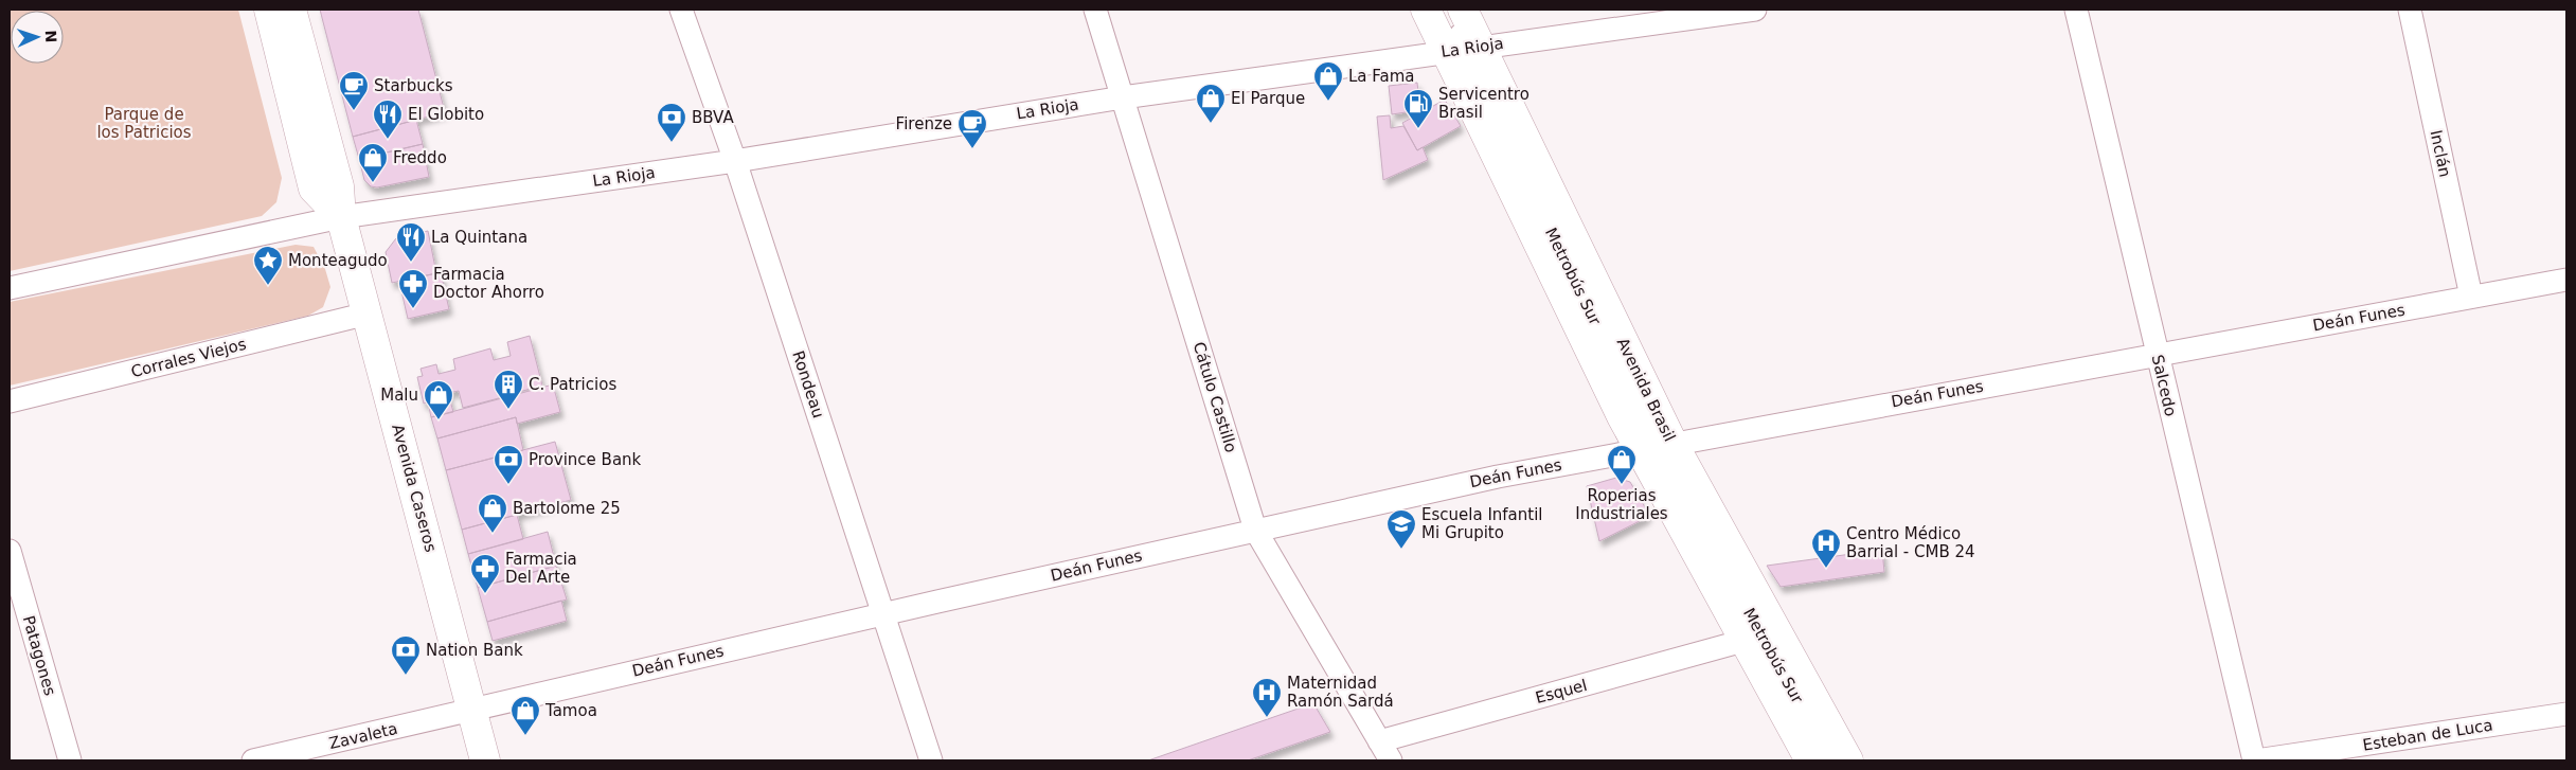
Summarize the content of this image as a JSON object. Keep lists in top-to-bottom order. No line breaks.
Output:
{"streets":{"main road":["Avenida Brasil","Avenida Caseros"],"street":["La Rioja","Inclán","Metrobús Sur","Deán Funes","Corrales Viejos","Rondeau","Salcedo","Cátulo Castillo","Patagones","Esquel","Esteban de Luca","Zavaleta"]},"crossings":[["La Rioja","Rondeau"],["La Rioja","Avenida Brasil"],["La Rioja","Cátulo Castillo"],["La Rioja","Avenida Caseros"],["Inclán","Deán Funes"],["Metrobús Sur","Deán Funes"],["Metrobús Sur","Avenida Brasil"],["Deán Funes","Rondeau"],["Deán Funes","Salcedo"],["Deán Funes","Avenida Brasil"],["Deán Funes","Cátulo Castillo"],["Deán Funes","Avenida Caseros"],["Deán Funes","Zavaleta"],["Corrales Viejos","Avenida Caseros"],["Salcedo","Esteban de Luca"],["Avenida Brasil","Esquel"],["Cátulo Castillo","Esquel"],["Avenida Caseros","Zavaleta"]],"parks":["Parque de los Patricios"],"places":{"shop":["La Fama","El Parque","Freddo","Malu","Roperias Industriales","Bartolome 25","Tamoa"],"cafe":["Starbucks","Firenze"],"fuel station":["Servicentro Brasil"],"restaurant":["El Globito","La Quintana"],"bank":["BBVA","Province Bank","Nation Bank"],"place":["Monteagudo"],"pharmacy":["Farmacia Doctor Ahorro","Farmacia Del Arte"],"building":["C. Patricios"],"school or university":["Escuela Infantil Mi Grupito"],"hospital":["Centro Médico Barrial - CMB 24","Maternidad Ramón Sardá"]},"north":"right"}
